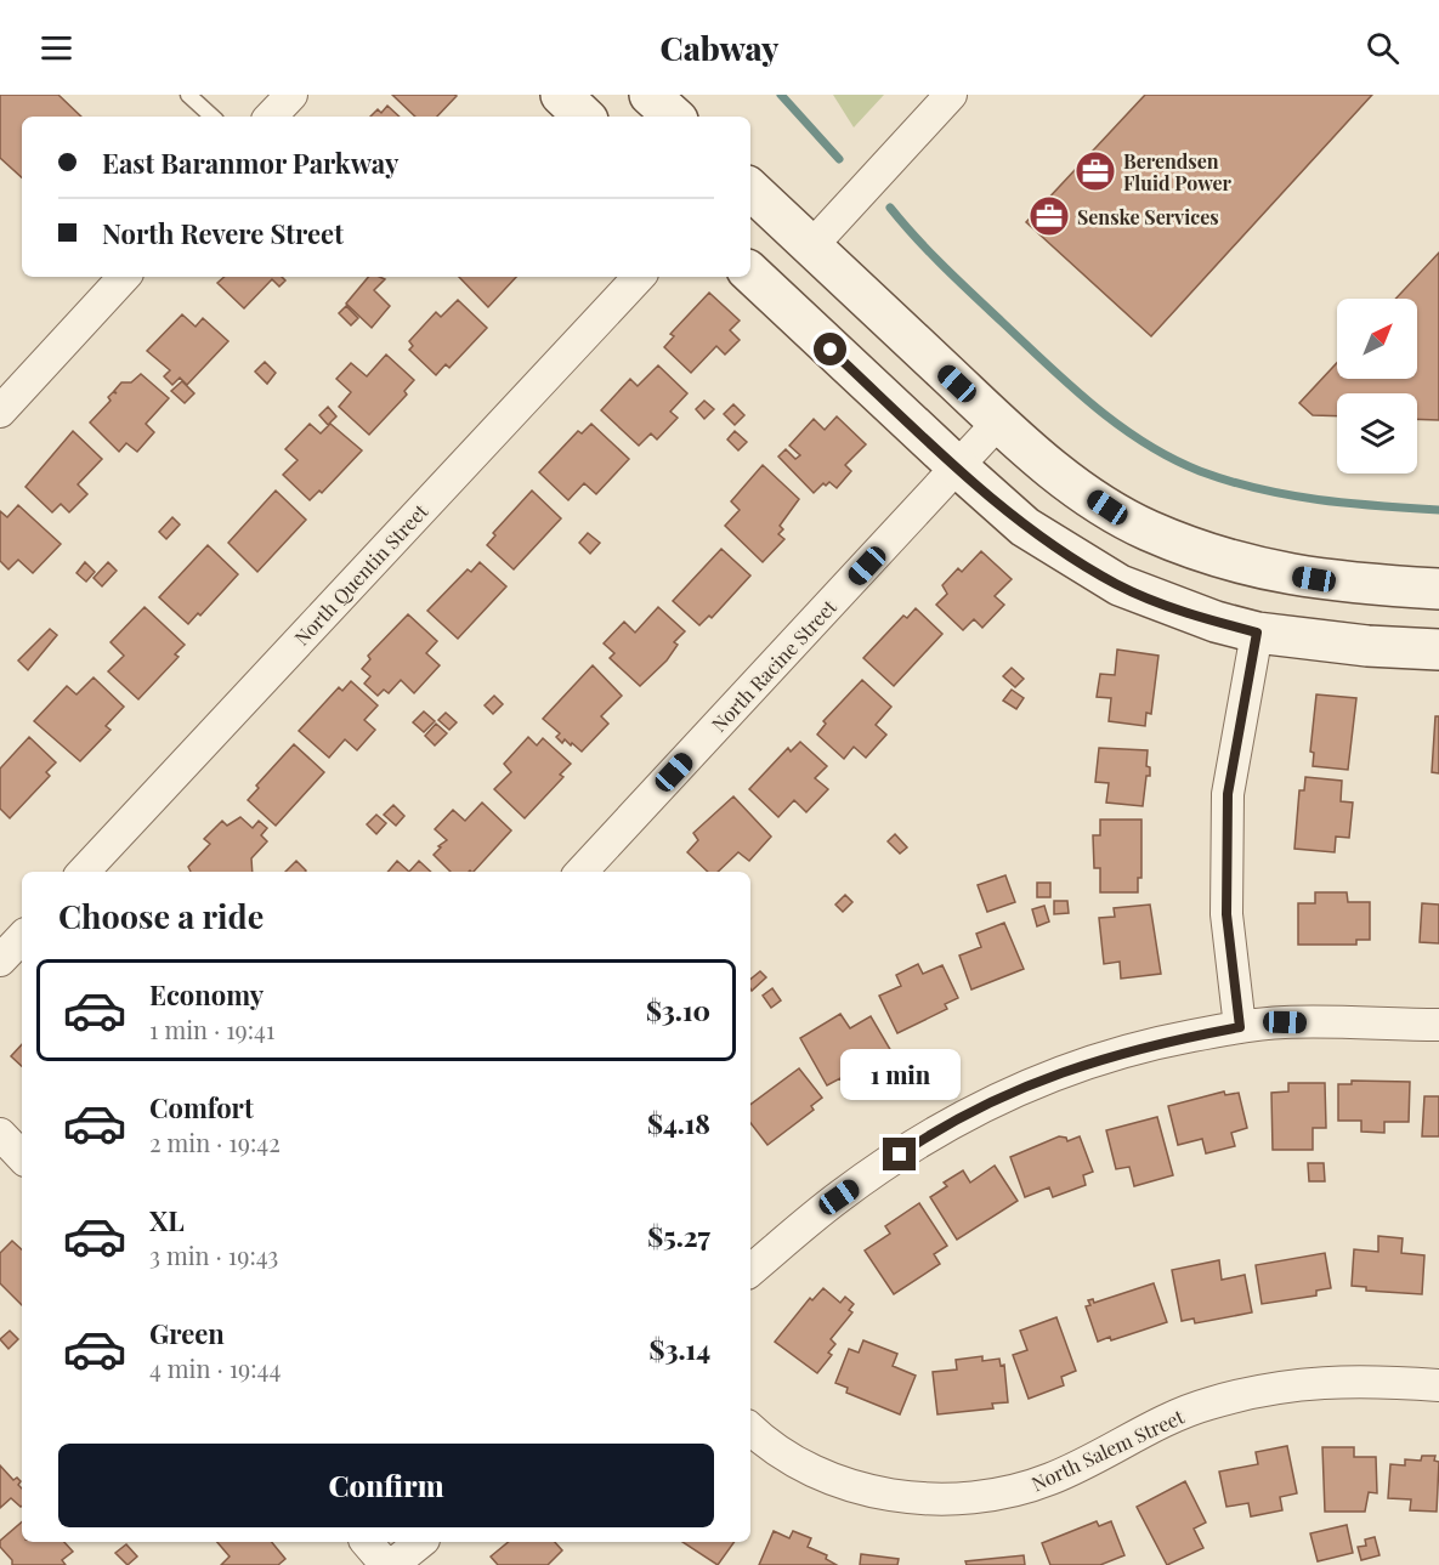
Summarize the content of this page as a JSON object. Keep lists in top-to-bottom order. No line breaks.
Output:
{"streets":{"street":["North Quentin Street","North Racine Street","North Salem Street"]},"places":{"office":["Berendsen Fluid Power","Senske Services"]},"north":"top right","page":{"header":"Cabway","banner":["East Baranmor Parkway","North Revere Street"],"heading":"Choose a ride","list":[{"name":"Economy","note":"1 min · 19:41","value":"$3.10"},{"name":"Comfort","note":"2 min · 19:42","value":"$4.18"},{"name":"XL","note":"3 min · 19:43","value":"$5.27"},{"name":"Green","note":"4 min · 19:44","value":"$3.14"}],"bubble":"1 min","buttons":"Confirm"}}
